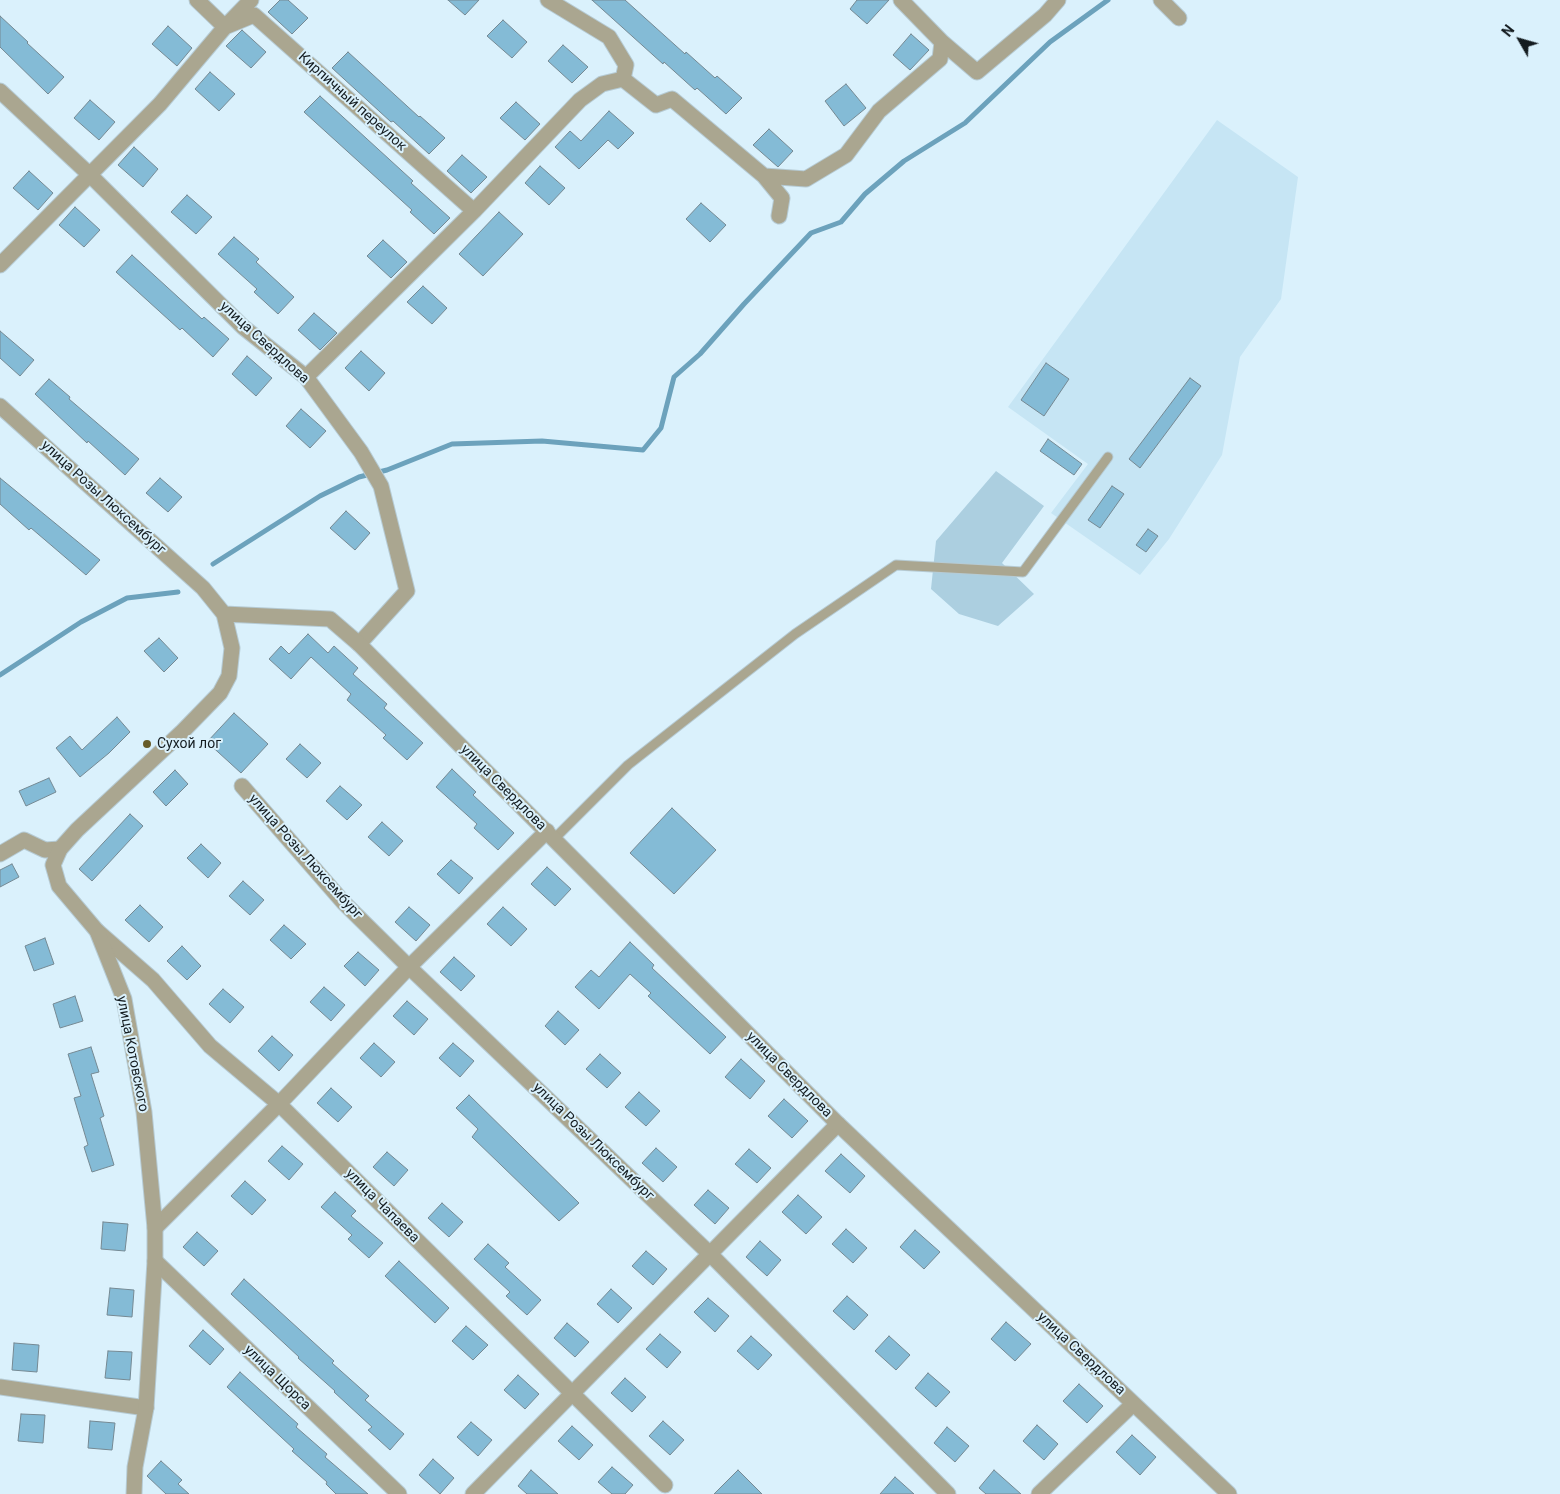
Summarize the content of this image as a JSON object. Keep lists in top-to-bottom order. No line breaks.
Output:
{"streets":{"street":["Кирпичный переулок","улица Свердлова","улица Розы Люксембург","улица Котовского","улица Чапаева","улица Щорса"]},"crossings":[["улица Свердлова","улица Розы Люксембург"],["улица Свердлова","улица Котовского"],["улица Розы Люксембург","улица Котовского"],["улица Котовского","улица Чапаева"],["улица Котовского","улица Щорса"]],"places":["Сухой лог"],"north":"top left"}
